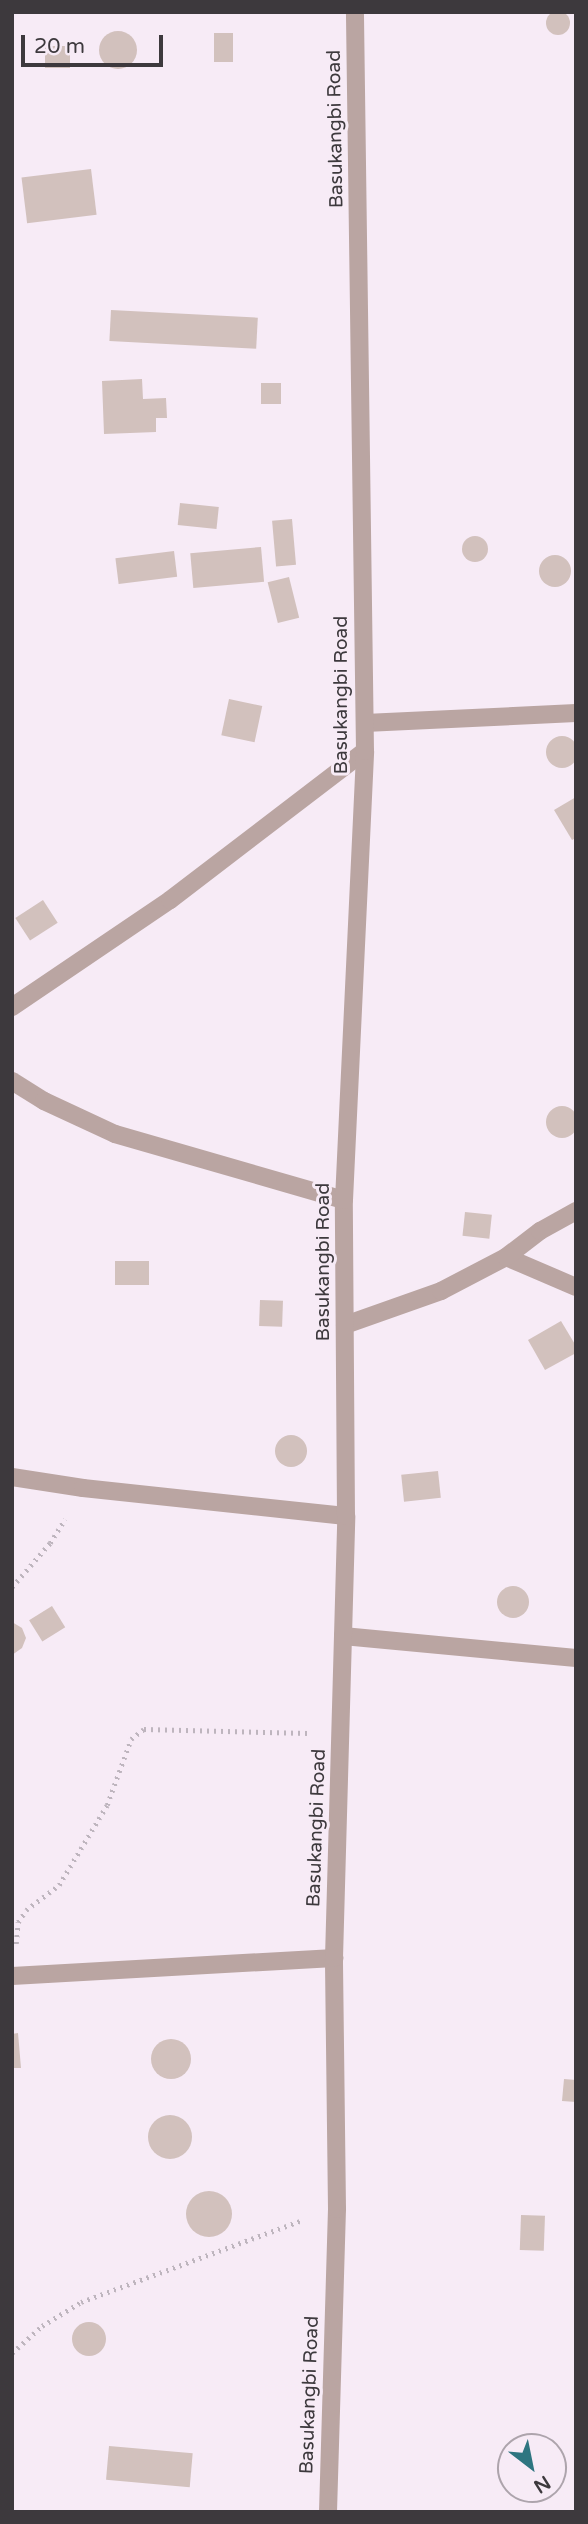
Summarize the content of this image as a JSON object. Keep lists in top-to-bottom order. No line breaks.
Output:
{"streets":{"street":["Basukangbi Road"]},"scale_bar":"20 m","north":"bottom right"}
